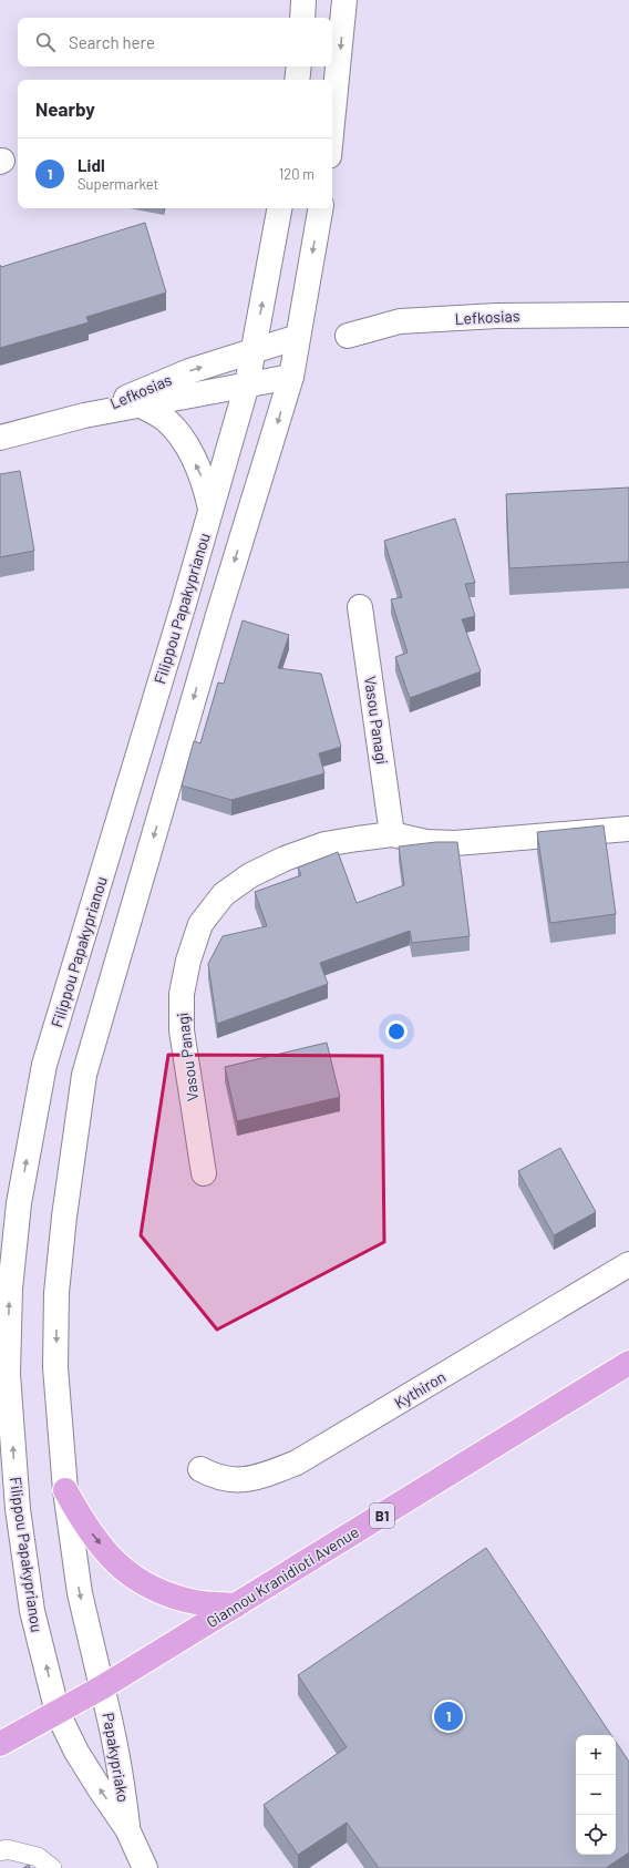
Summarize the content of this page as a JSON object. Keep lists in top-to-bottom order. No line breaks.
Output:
{"streets":{"main road":["Lefkosias","Filippou Papakyprianou","Vasou Panagi","Kythiron","B1","Giannou Kranidioti Avenue","Papakypriako"]},"crossings":[["Lefkosias","Filippou Papakyprianou"],["Filippou Papakyprianou","Giannou Kranidioti Avenue"],["Filippou Papakyprianou","Papakypriako"],["Giannou Kranidioti Avenue","Papakypriako"]],"page":{"search":"Search here","heading":"Nearby","list":[{"mark":"1","name":"Lidl","note":"Supermarket","value":"120 m"}],"pins":"1","map_buttons":["+","−"]}}
